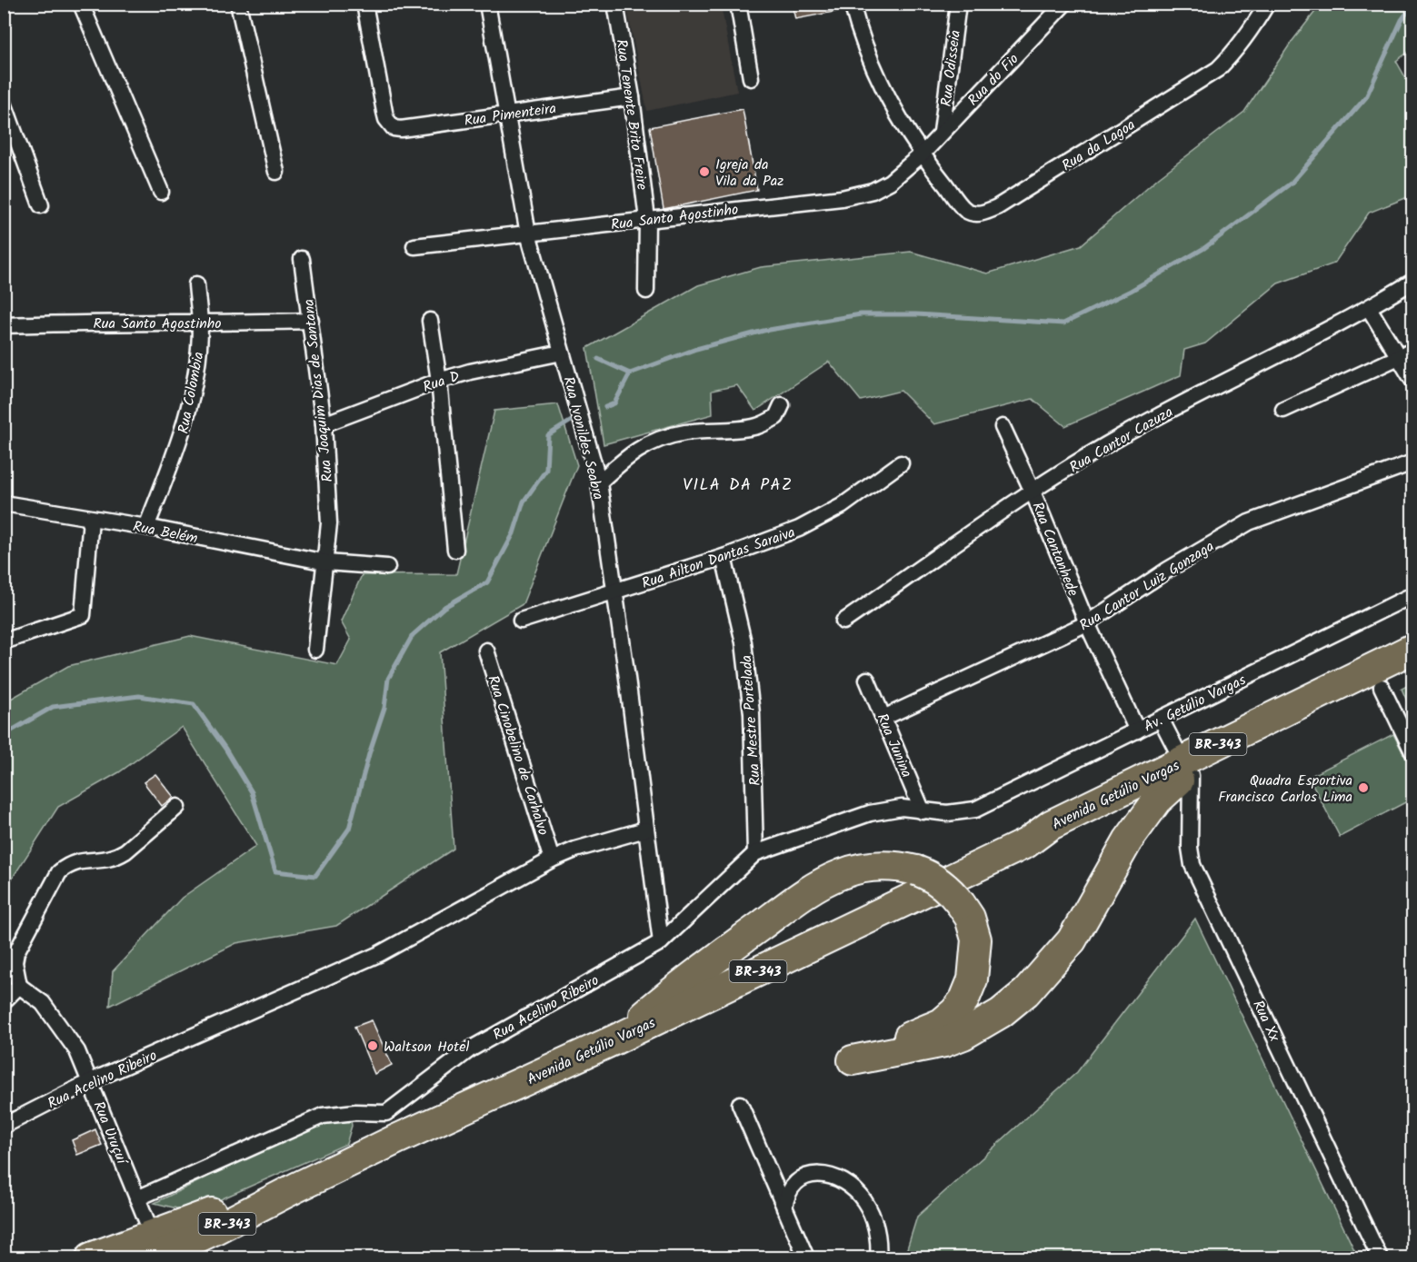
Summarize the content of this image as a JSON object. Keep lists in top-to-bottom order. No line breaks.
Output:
{"streets":{"highway":["BR-343","Avenida Getúlio Vargas"],"street":["Rua Odisseia","Rua do Fio","Rua Pimenteira","Rua Tenente Brito Freire","Rua da Lagoa","Rua Santo Agostinho","Rua D","Rua Joaquim Dias de Santana","Rua Colombia","Rua Ivonildes Seabra","Rua Cantor Cazuza","Rua Belém","Rua Cantanhede","Rua Ailton Dantas Saraiva","Rua Cantor Luiz Gonzaga","Av. Getúlio Vargas","Rua Mestre Portelada","Rua Junina","Rua Cinobelino de Carhalvo","Rua Acelino Ribeiro","Rua Xx","Rua Uruçuí"]},"crossings":[["Rua Odisseia","Rua do Fio"],["Rua do Fio","Rua da Lagoa"],["Rua do Fio","Rua Santo Agostinho"],["Rua Pimenteira","Rua Tenente Brito Freire"],["Rua Pimenteira","Rua Ivonildes Seabra"],["Rua Tenente Brito Freire","Rua Santo Agostinho"],["Rua da Lagoa","Rua Santo Agostinho"],["Rua Santo Agostinho","Rua Joaquim Dias de Santana"],["Rua Santo Agostinho","Rua Colombia"],["Rua Santo Agostinho","Rua Ivonildes Seabra"],["Rua D","Rua Joaquim Dias de Santana"],["Rua D","Rua Ivonildes Seabra"],["Rua Joaquim Dias de Santana","Rua Belém"],["Rua Colombia","Rua Belém"],["Rua Ivonildes Seabra","Rua Ailton Dantas Saraiva"],["Rua Ivonildes Seabra","Rua Acelino Ribeiro"],["Rua Cantor Cazuza","Rua Cantanhede"],["Rua Cantanhede","Rua Cantor Luiz Gonzaga"],["Rua Cantanhede","Av. Getúlio Vargas"],["Rua Ailton Dantas Saraiva","Rua Mestre Portelada"],["Rua Cantor Luiz Gonzaga","Rua Junina"],["Av. Getúlio Vargas","Rua Mestre Portelada"],["Av. Getúlio Vargas","Rua Junina"],["Av. Getúlio Vargas","Rua Acelino Ribeiro"],["Rua Mestre Portelada","Rua Acelino Ribeiro"],["Rua Cinobelino de Carhalvo","Rua Acelino Ribeiro"],["Avenida Getúlio Vargas","Rua Xx"],["Avenida Getúlio Vargas","Rua Uruçuí"],["Rua Acelino Ribeiro","Rua Uruçuí"]],"districts":["VILA DA PAZ"],"places":["Igreja da Vila da Paz","Quadra Esportiva Francisco Carlos Lima","Waltson Hotel"]}
